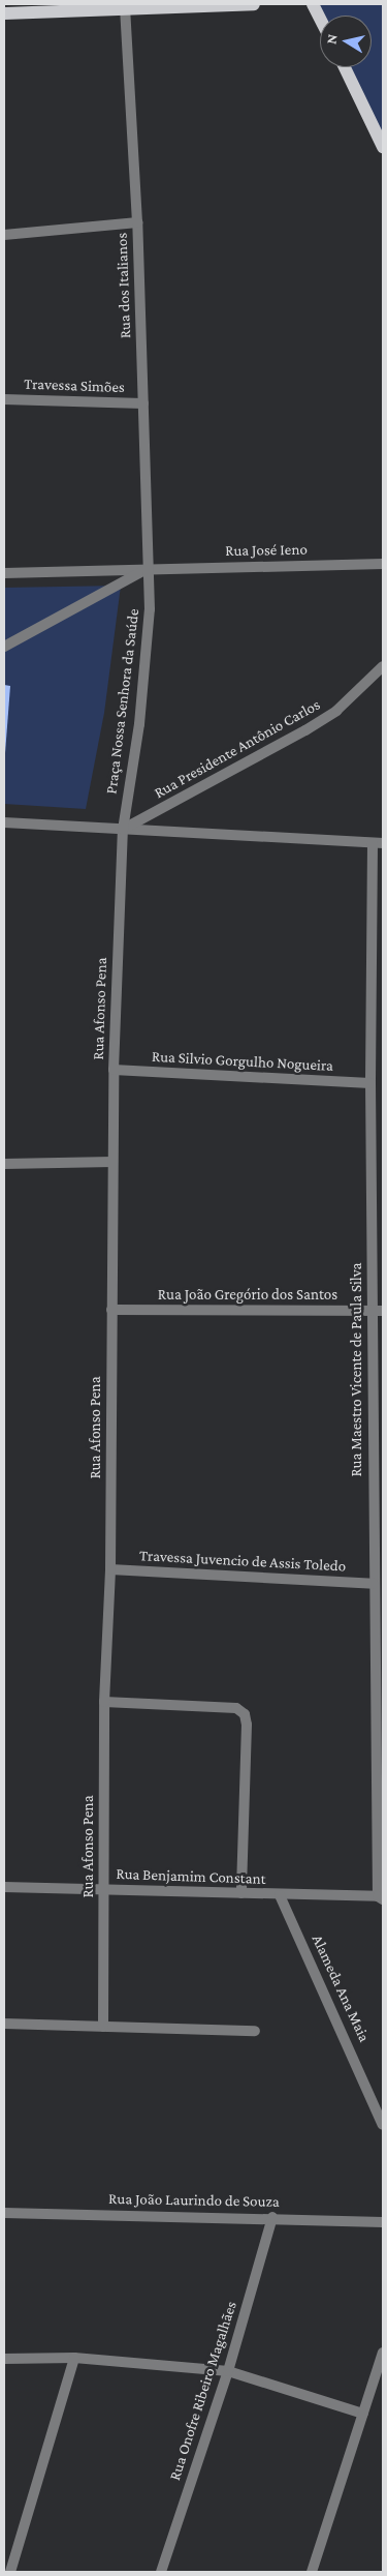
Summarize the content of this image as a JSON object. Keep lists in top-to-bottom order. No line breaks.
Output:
{"streets":{"street":["Rua dos Italianos","Travessa Simões","Rua José Ieno","Praça Nossa Senhora da Saúde","Rua Presidente Antônio Carlos","Rua Afonso Pena","Rua Silvio Gorgulho Nogueira","Rua João Gregório dos Santos","Rua Maestro Vicente de Paula Silva","Travessa Juvencio de Assis Toledo","Rua Benjamim Constant","Alameda Ana Maia","Rua João Laurindo de Souza","Rua Onofre Ribeiro Magalhães"]},"crossings":[["Rua dos Italianos","Travessa Simões"],["Rua dos Italianos","Rua José Ieno"],["Rua dos Italianos","Praça Nossa Senhora da Saúde"],["Rua José Ieno","Praça Nossa Senhora da Saúde"],["Praça Nossa Senhora da Saúde","Rua Presidente Antônio Carlos"],["Praça Nossa Senhora da Saúde","Rua Afonso Pena"],["Rua Presidente Antônio Carlos","Rua Afonso Pena"],["Rua Afonso Pena","Rua Silvio Gorgulho Nogueira"],["Rua Afonso Pena","Rua João Gregório dos Santos"],["Rua Afonso Pena","Travessa Juvencio de Assis Toledo"],["Rua Afonso Pena","Rua Benjamim Constant"],["Rua Silvio Gorgulho Nogueira","Rua Maestro Vicente de Paula Silva"],["Rua João Gregório dos Santos","Rua Maestro Vicente de Paula Silva"],["Rua Maestro Vicente de Paula Silva","Travessa Juvencio de Assis Toledo"],["Rua Maestro Vicente de Paula Silva","Rua Benjamim Constant"],["Rua Benjamim Constant","Alameda Ana Maia"],["Rua João Laurindo de Souza","Rua Onofre Ribeiro Magalhães"]],"north":"left"}
